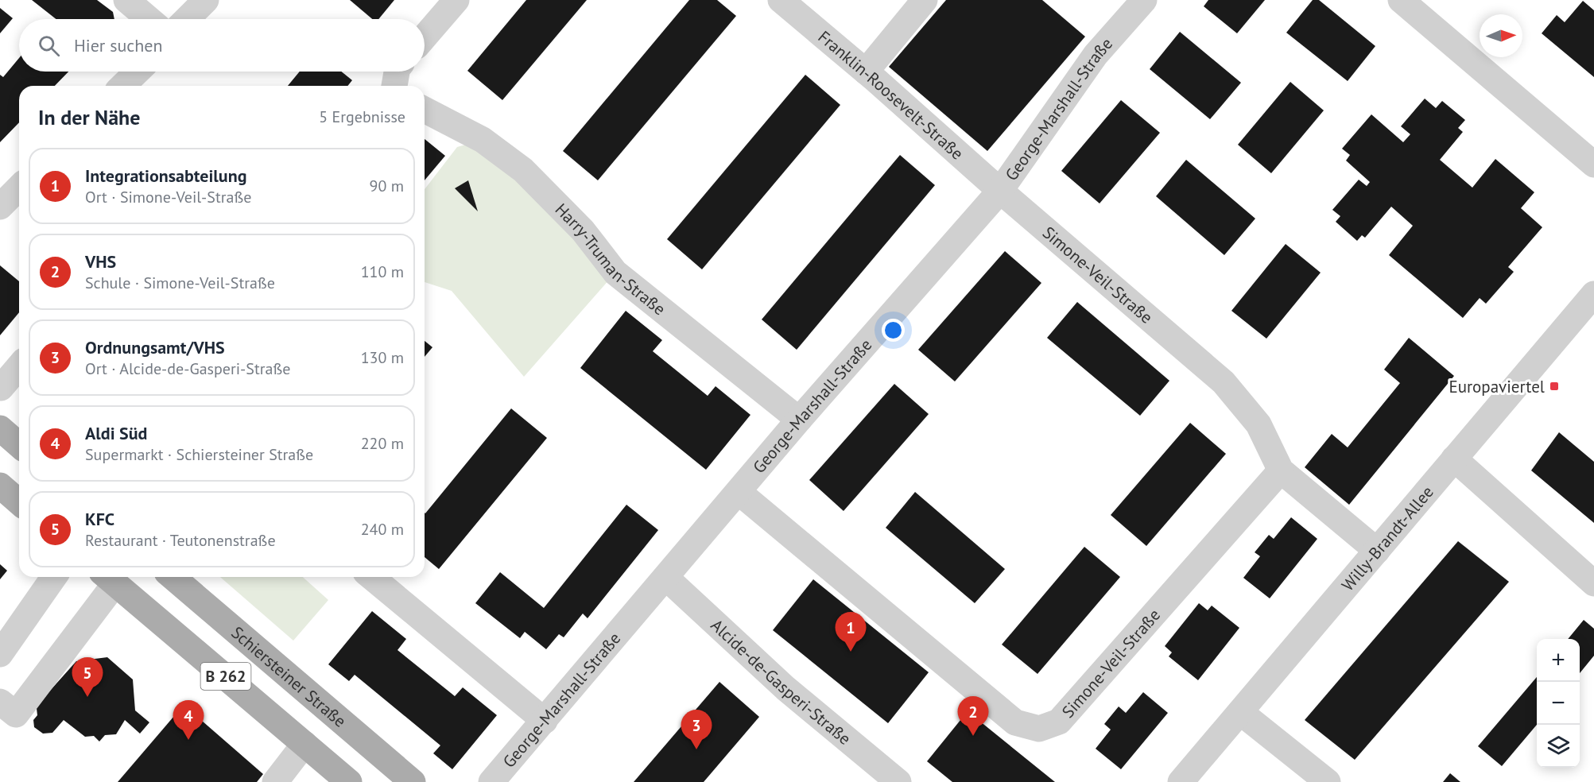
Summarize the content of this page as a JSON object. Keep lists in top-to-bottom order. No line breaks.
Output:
{"streets":{"main road":["B 262","Schiersteiner Straße"],"street":["Franklin-Roosevelt-Straße","George-Marshall-Straße","Harry-Truman-Straße","Simone-Veil-Straße","Willy-Brandt-Allee","Alcide-de-Gasperi-Straße"]},"crossings":[["Franklin-Roosevelt-Straße","George-Marshall-Straße"],["Franklin-Roosevelt-Straße","Simone-Veil-Straße"],["George-Marshall-Straße","Harry-Truman-Straße"],["George-Marshall-Straße","Simone-Veil-Straße"],["George-Marshall-Straße","Alcide-de-Gasperi-Straße"],["Simone-Veil-Straße","Willy-Brandt-Allee"]],"places":{"transit":["Europaviertel"]},"north":"right","page":{"search":"Hier suchen","heading":["In der Nähe","5 Ergebnisse"],"list":[{"mark":"1","name":"Integrationsabteilung","note":"Ort · Simone-Veil-Straße","value":"90 m"},{"mark":"2","name":"VHS","note":"Schule · Simone-Veil-Straße","value":"110 m"},{"mark":"3","name":"Ordnungsamt/VHS","note":"Ort · Alcide-de-Gasperi-Straße","value":"130 m"},{"mark":"4","name":"Aldi Süd","note":"Supermarkt · Schiersteiner Straße","value":"220 m"},{"mark":"5","name":"KFC","note":"Restaurant · Teutonenstraße","value":"240 m"}],"pins":["1","5","2","4","3"],"map_buttons":["+","−"]}}
